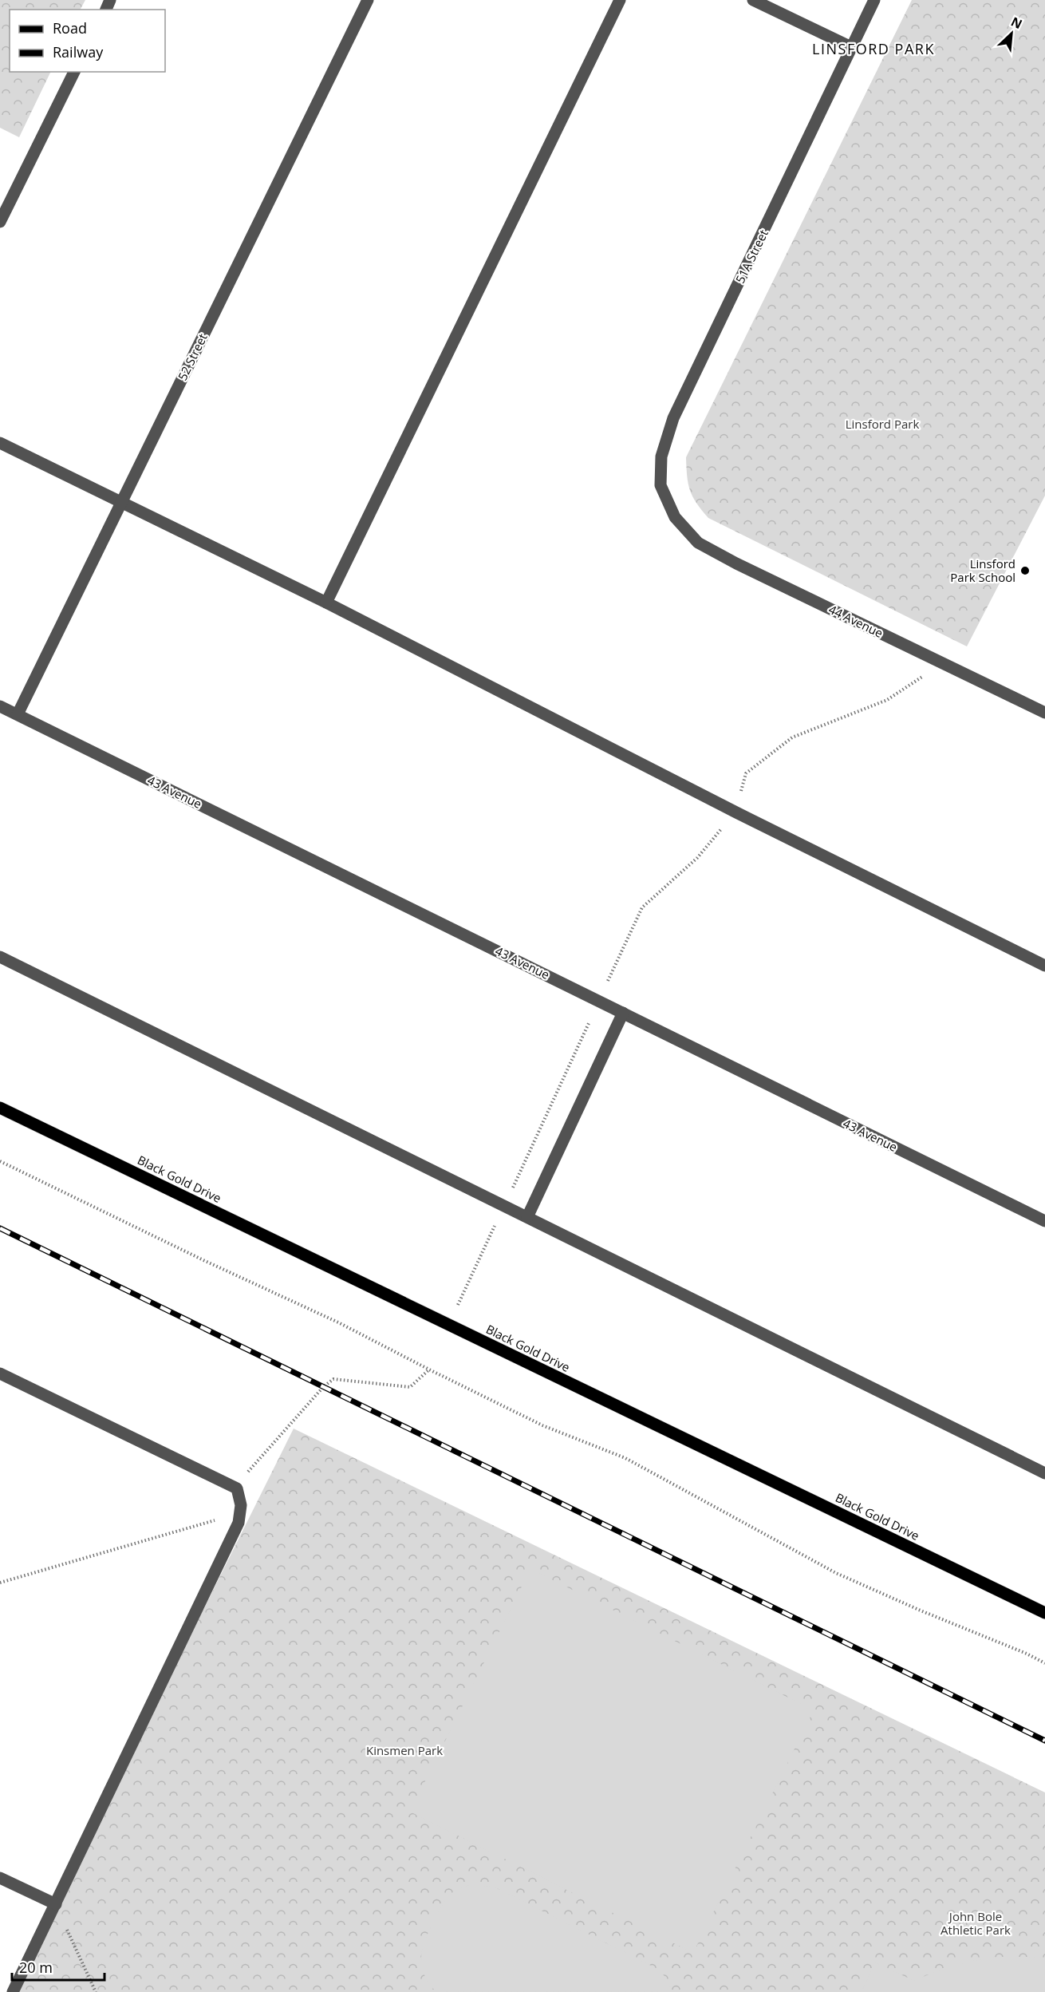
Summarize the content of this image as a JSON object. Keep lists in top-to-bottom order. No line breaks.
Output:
{"streets":{"main road":["Black Gold Drive"],"street":["51A Street","52 Street","44 Avenue","43 Avenue"]},"crossings":[["51A Street","44 Avenue"],["52 Street","43 Avenue"]],"districts":["LINSFORD PARK"],"parks":["Linsford Park","Kinsmen Park","John Bole Athletic Park"],"places":["Linsford Park School"],"legend":["Road","Railway"],"scale_bar":"20 m","north":"top right"}
